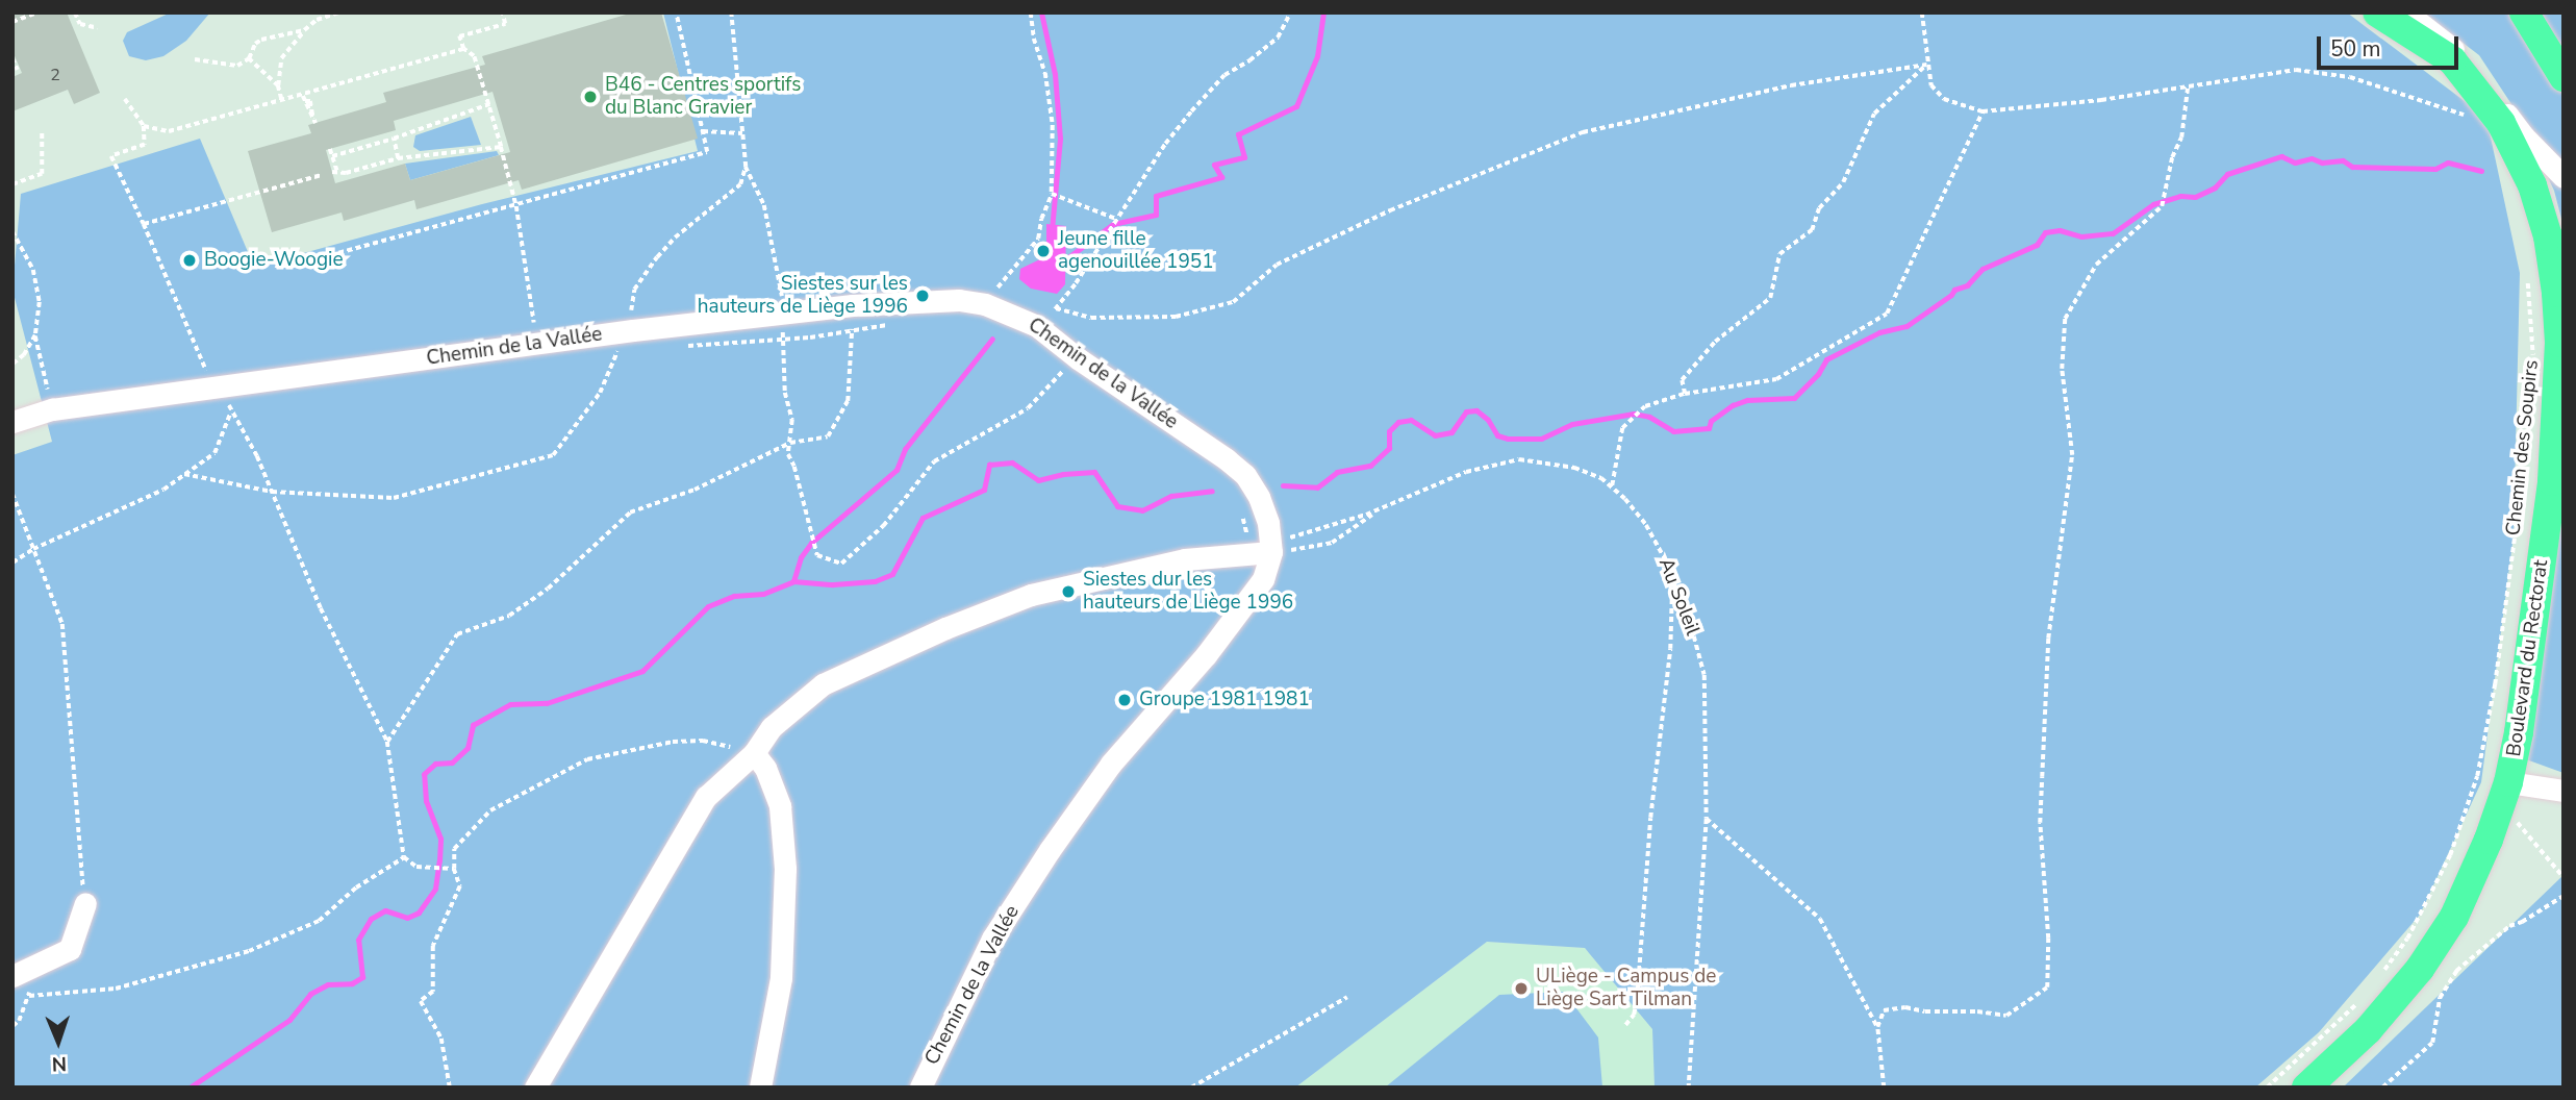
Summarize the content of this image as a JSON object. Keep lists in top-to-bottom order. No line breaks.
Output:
{"streets":{"main road":["Boulevard du Rectorat"],"street":["Chemin de la Vallée"],"path":["Chemin des Soupirs","Au Soleil"]},"crossings":[["Chemin de la Vallée","Au Soleil"]],"places":["B46 - Centres sportifs du Blanc Gravier","Jeune fille agenouillée 1951","Boogie-Woogie","Siestes sur les hauteurs de Liège 1996","Siestes dur les hauteurs de Liège 1996","Groupe 1981 1981","ULiège - Campus de Liège Sart Tilman"],"house_numbers":["2"],"scale_bar":"50 m","north":"bottom"}
